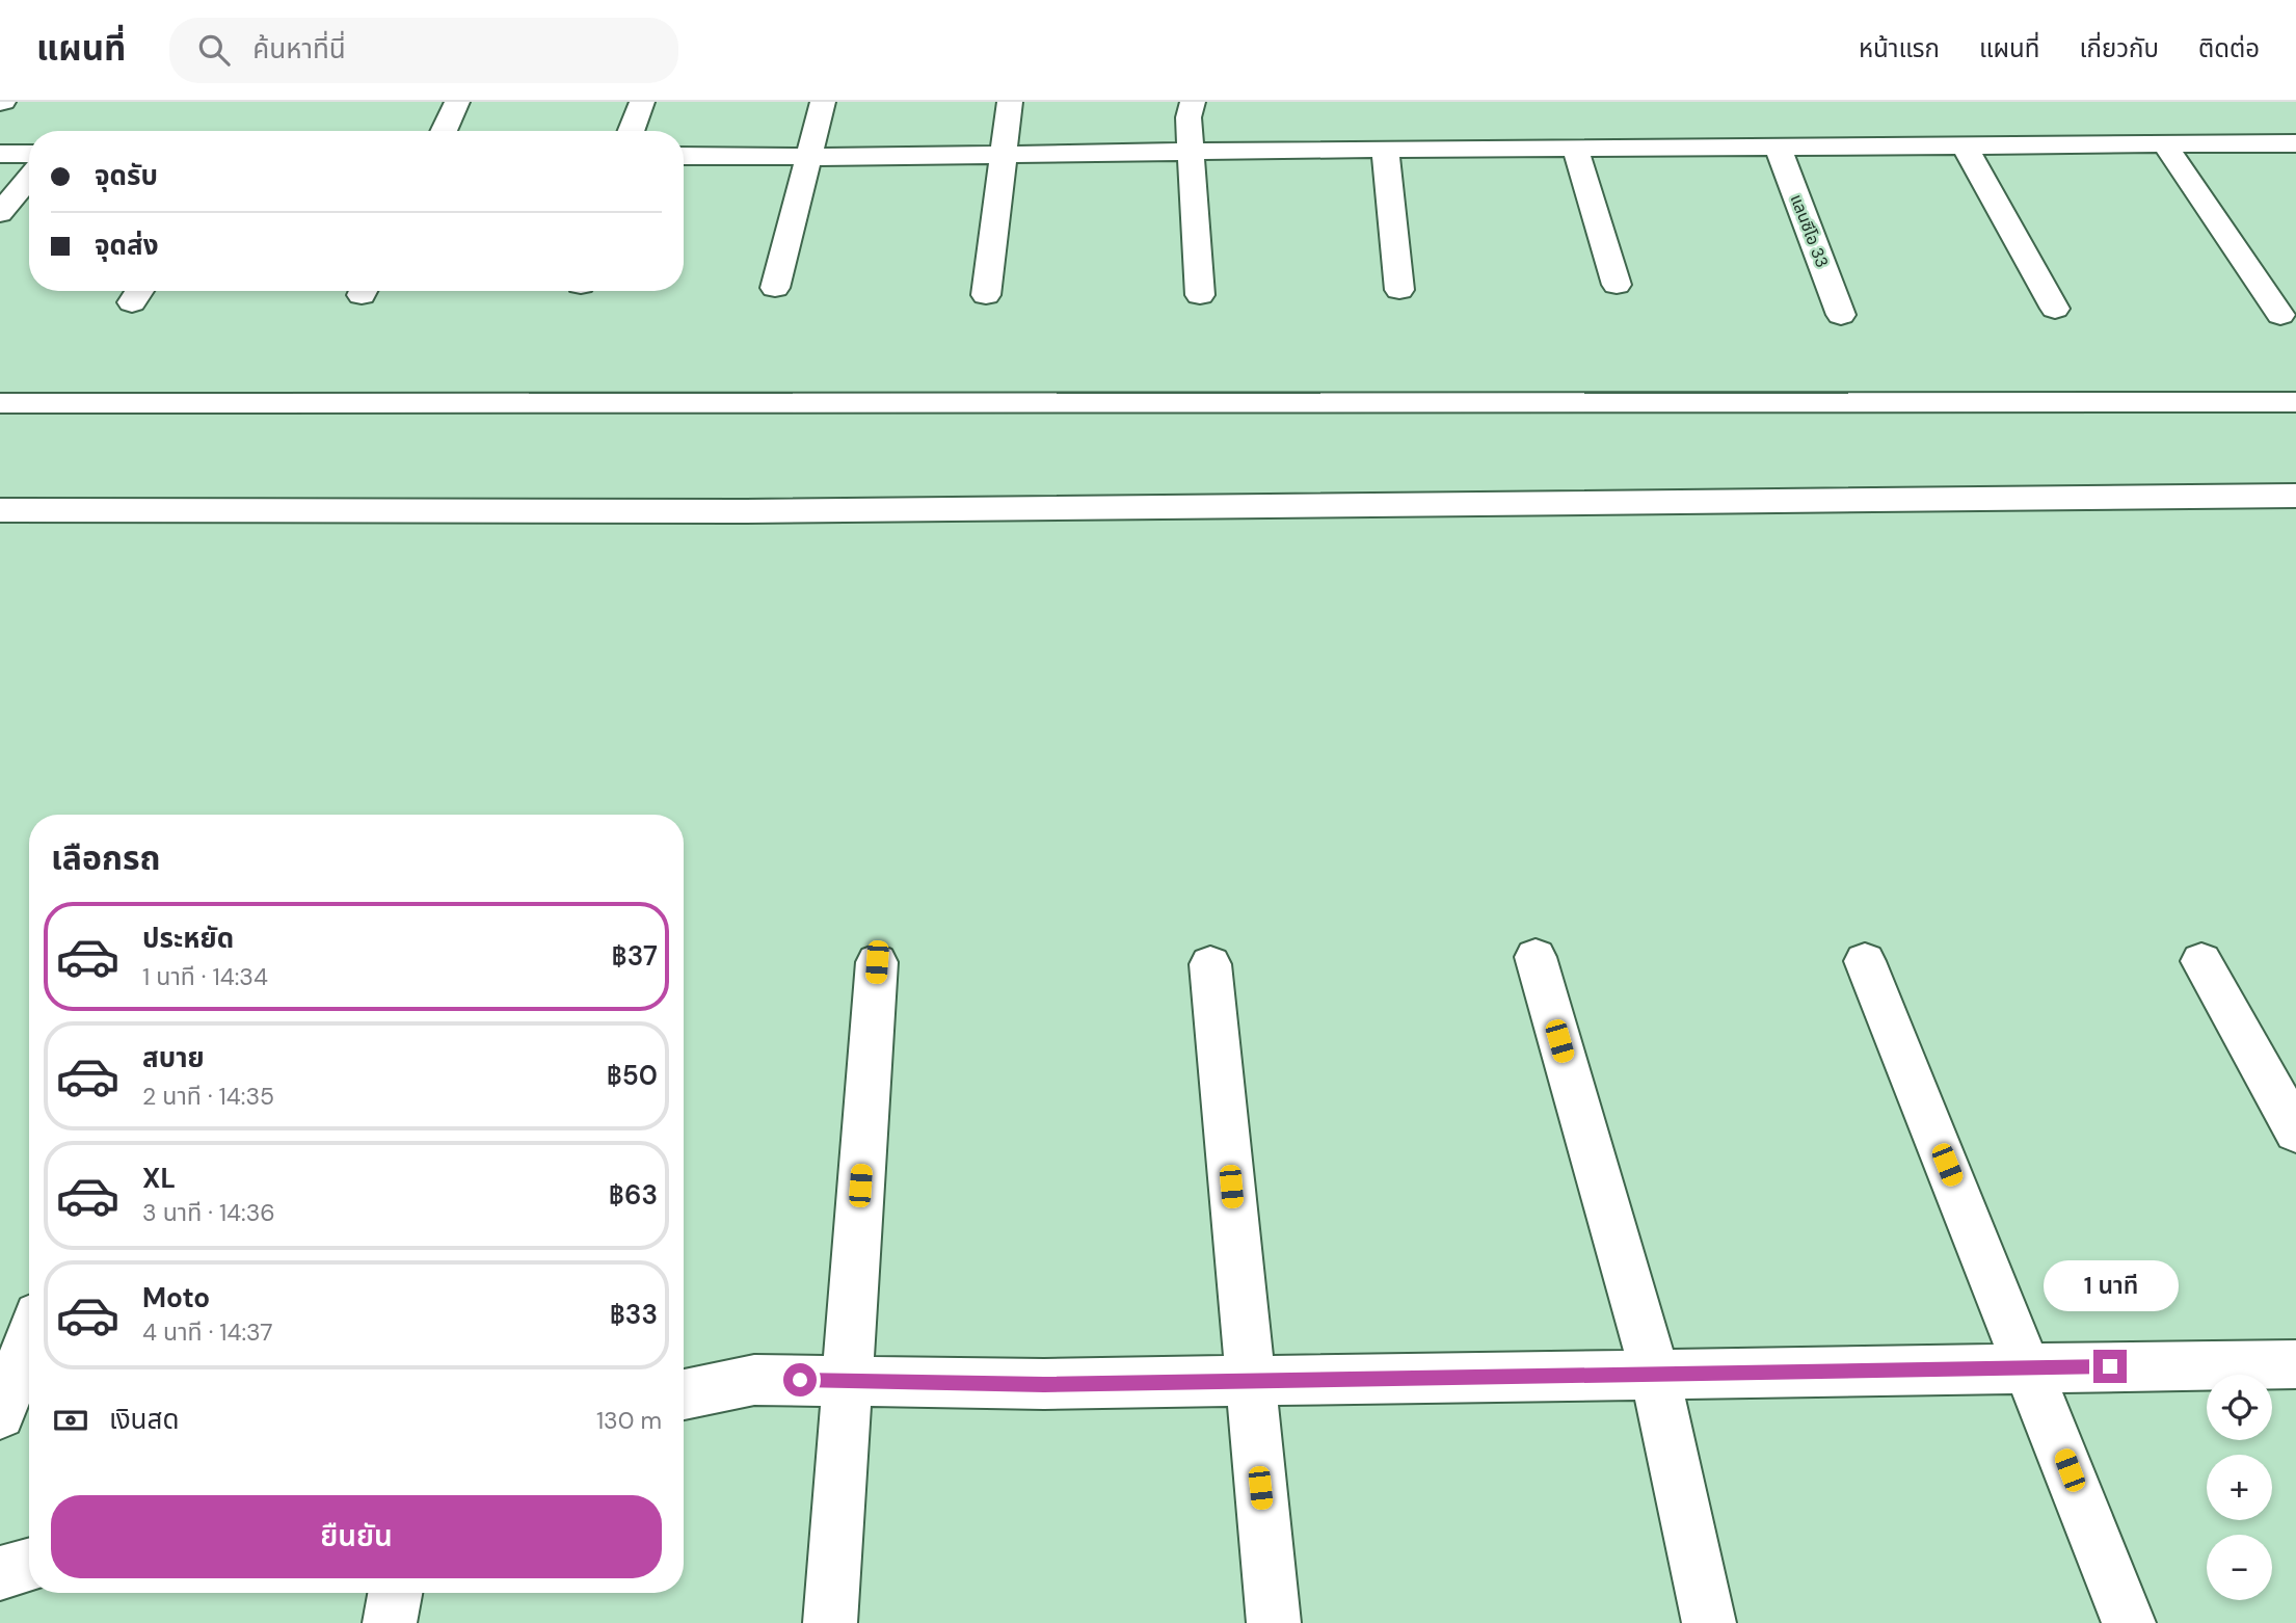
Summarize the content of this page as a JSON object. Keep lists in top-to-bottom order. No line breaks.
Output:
{"streets":{"street":["แลนซีโอ 33"]},"page":{"header":"แผนที่","search":"ค้นหาที่นี่","nav":["หน้าแรก","แผนที่","เกี่ยวกับ","ติดต่อ"],"banner":["จุดรับ","จุดส่ง"],"heading":"เลือกรถ","list":[{"name":"ประหยัด","note":"1 นาที · 14:34","value":"฿37"},{"name":"สบาย","note":"2 นาที · 14:35","value":"฿50"},{"name":"XL","note":"3 นาที · 14:36","value":"฿63"},{"name":"Moto","note":"4 นาที · 14:37","value":"฿33"}],"bubble":"1 นาที","map_buttons":["+","−"],"pay":["เงินสด","130 m"],"buttons":"ยืนยัน"}}
